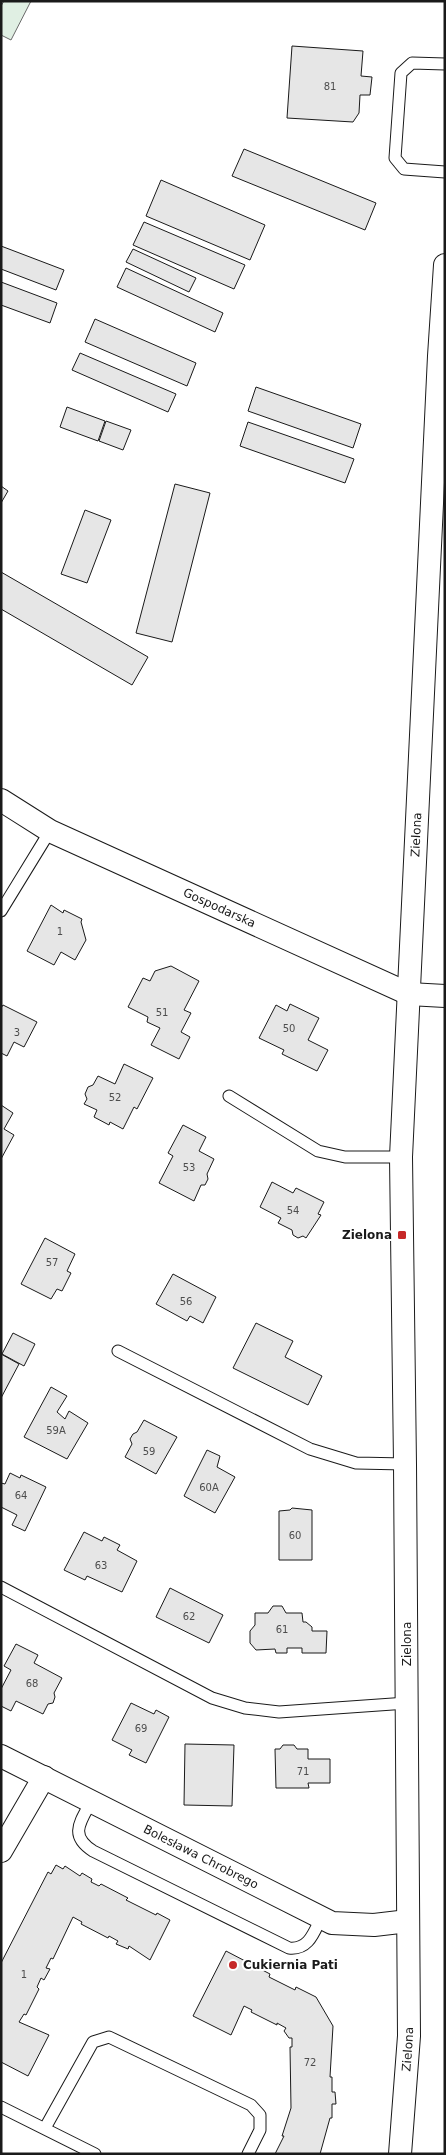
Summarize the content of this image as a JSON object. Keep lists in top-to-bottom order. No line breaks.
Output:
{"streets":{"street":["Zielona","Gospodarska","Bolesława Chrobrego"]},"crossings":[["Zielona","Gospodarska"],["Zielona","Bolesława Chrobrego"]],"places":{"transit":["Zielona"],"other":["Cukiernia Pati"]},"house_numbers":["81","1","51","50","3","52","53","54","57","56","59A","59","60A","64","60","63","62","61","68","69","71","1","72"]}
